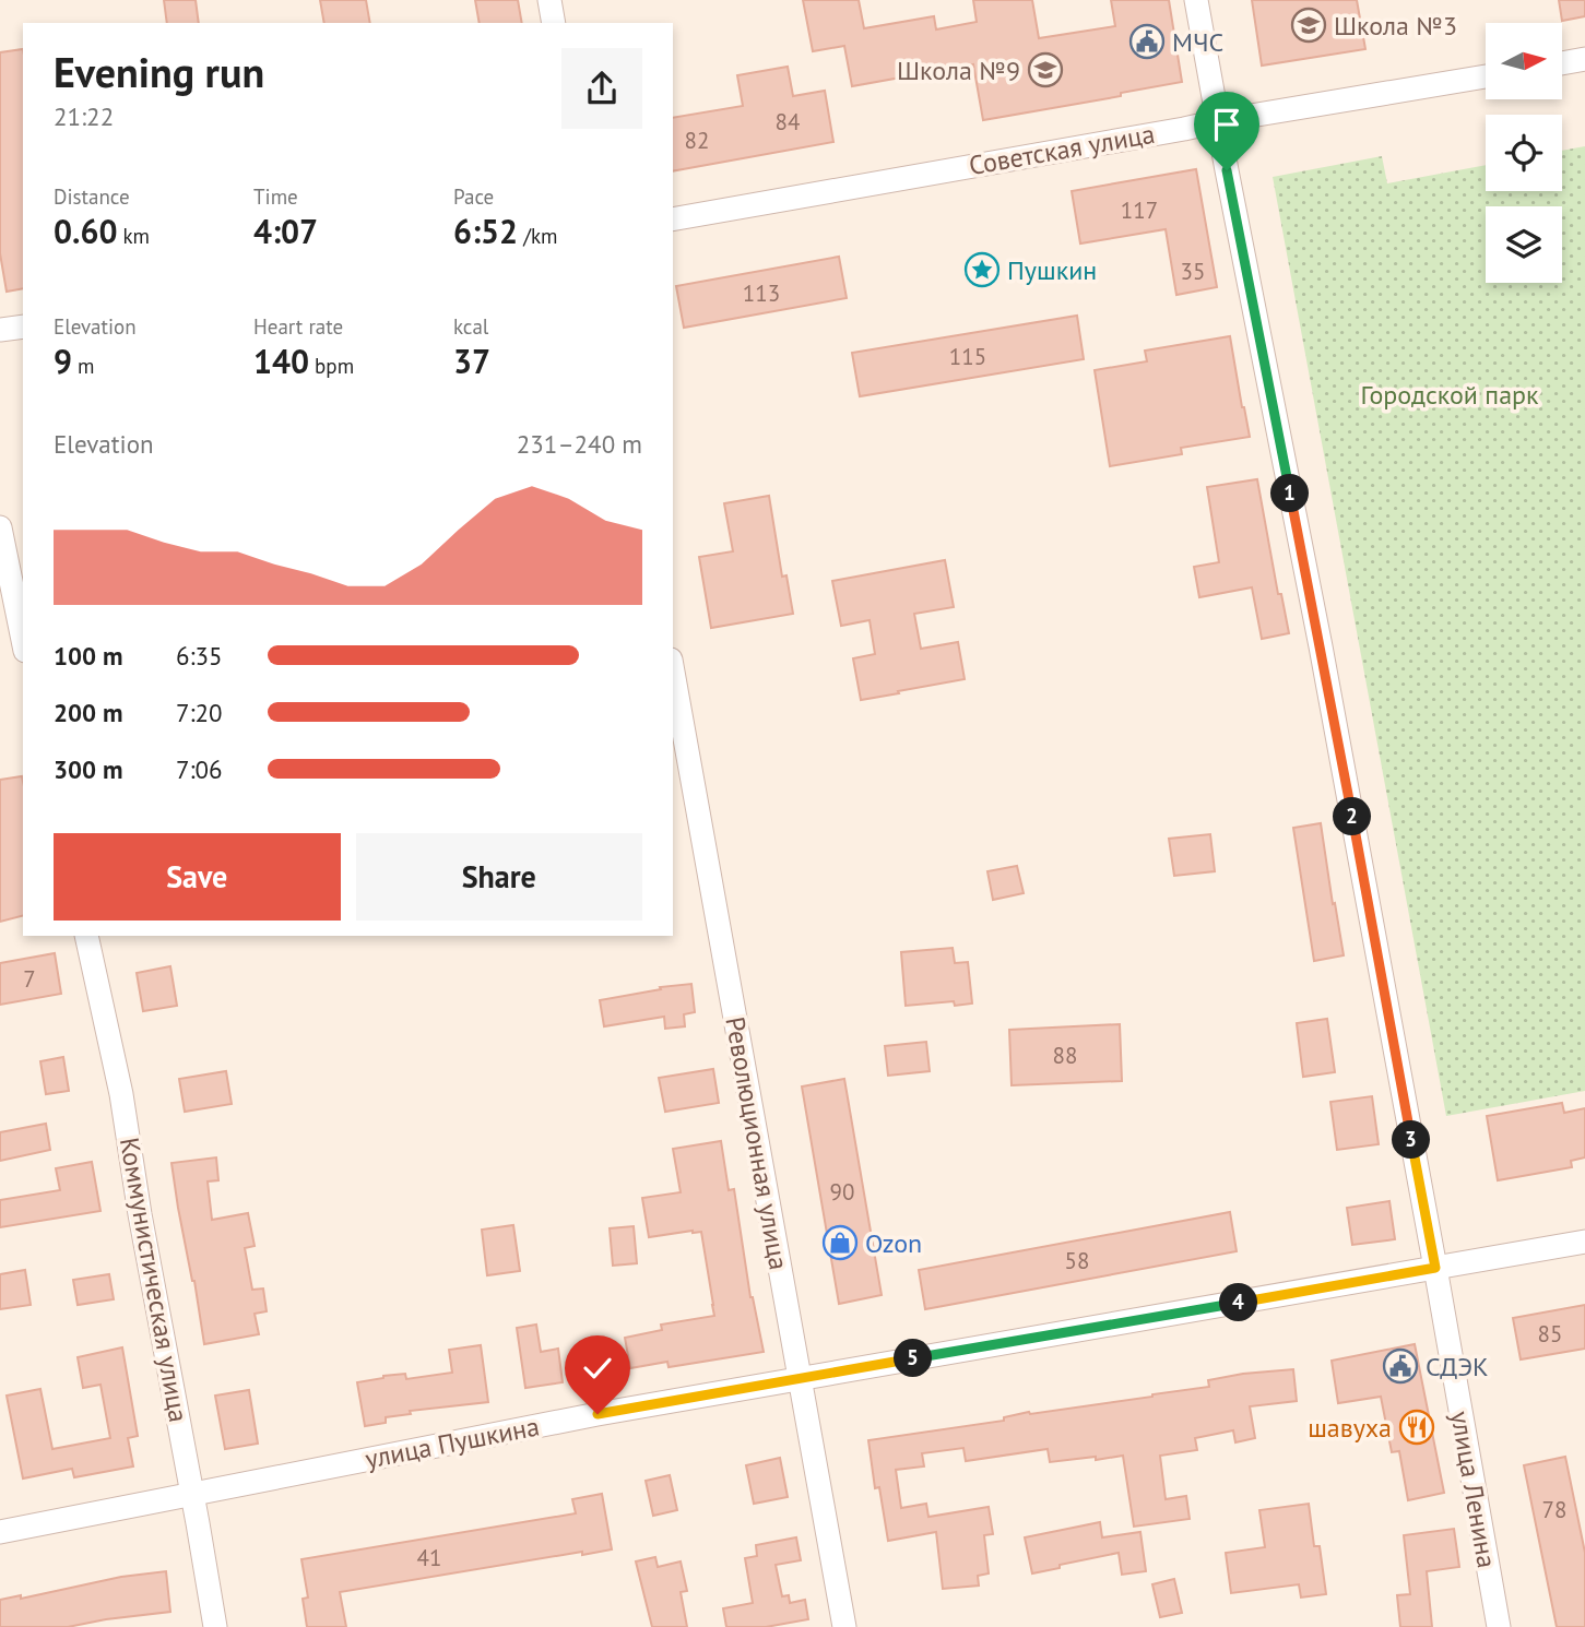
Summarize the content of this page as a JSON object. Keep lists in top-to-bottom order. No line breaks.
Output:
{"streets":{"street":["Советская улица","Революционная улица","Коммунистическая улица","улица Пушкина","улица Ленина"]},"crossings":[["Советская улица","улица Ленина"],["Революционная улица","улица Пушкина"],["Коммунистическая улица","улица Пушкина"],["улица Пушкина","улица Ленина"]],"parks":["Городской парк"],"places":{"school or university":["Школа №3","Школа №9"],"public building":["МЧС","СДЭК"],"place":["Пушкин"],"shop":["Ozon"],"restaurant":["шавуха"]},"house_numbers":["84","82","117","35","113","115","7","88","90","58","85","78","41"],"north":"right","page":{"heading":["Evening run","21:22"],"stats":[["Distance","0.60 km"],["Time","4:07"],["Pace","6:52 /km"],["Elevation","9 m"],["Heart rate","140 bpm"],["kcal","37"]],"chart":["Elevation","231–240 m"],"pins":["1","2","3","4","5"],"list":[{"name":"100 m","note":"6:35"},{"name":"200 m","note":"7:20"},{"name":"300 m","note":"7:06"}],"buttons":["Save","Share"]}}
